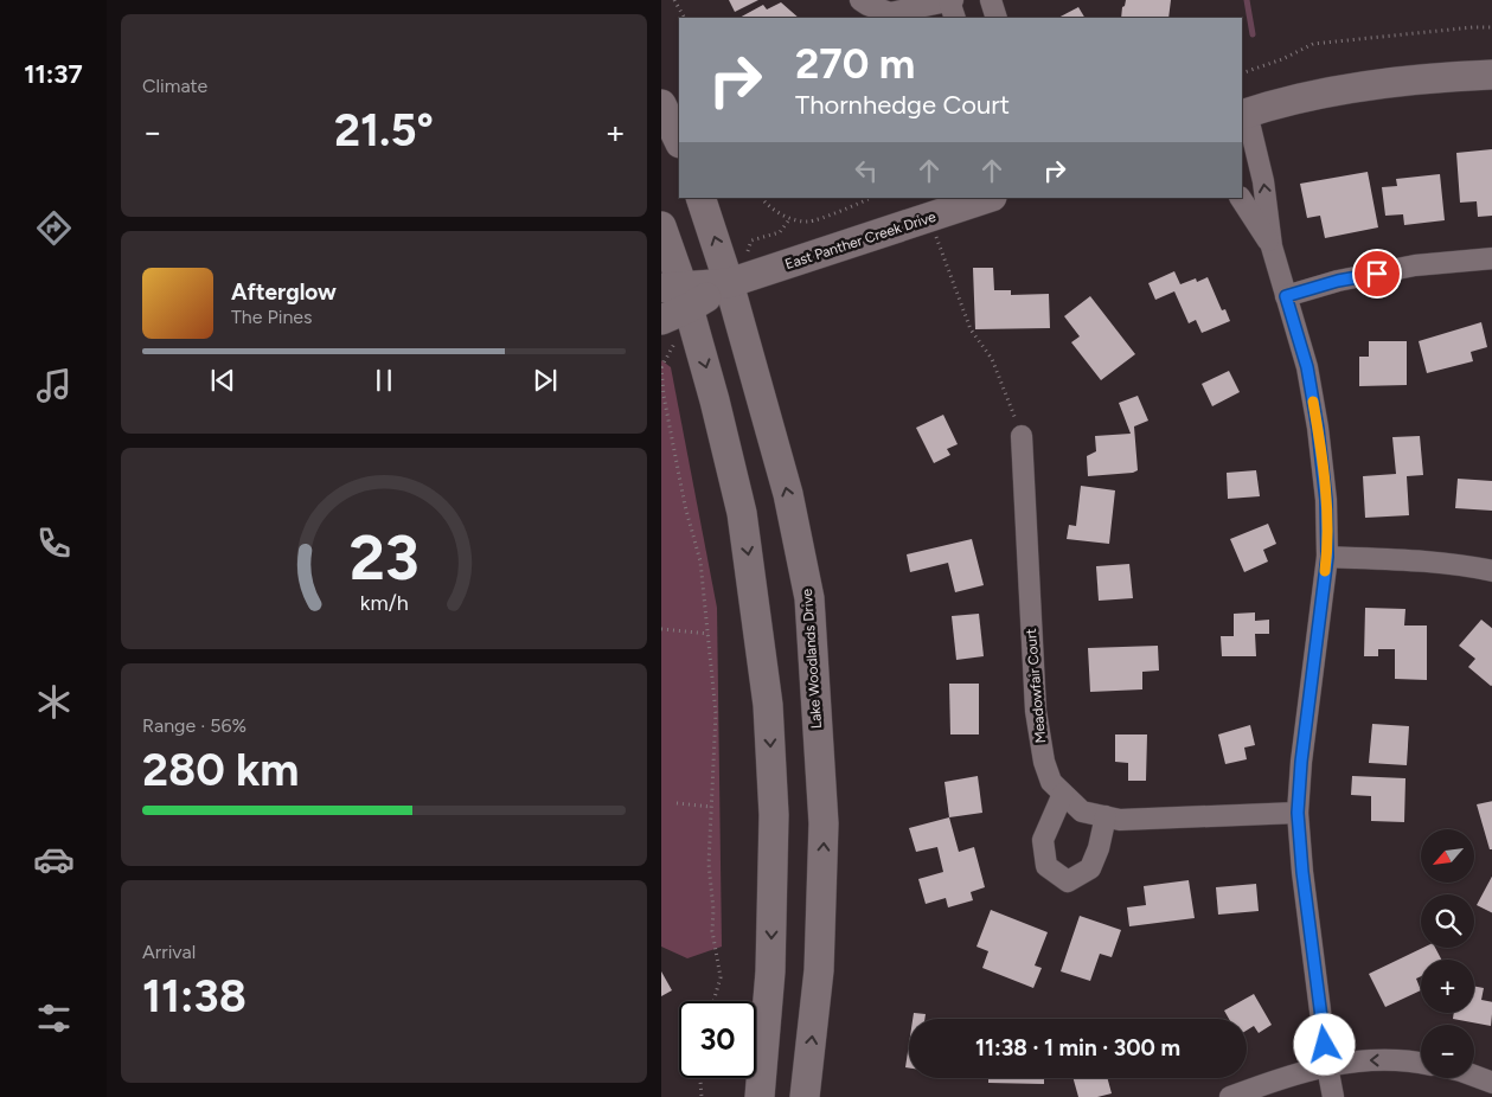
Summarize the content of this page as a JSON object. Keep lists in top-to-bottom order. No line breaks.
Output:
{"streets":{"main road":["East Panther Creek Drive","Lake Woodlands Drive"],"street":["Meadowfair Court"]},"crossings":[["East Panther Creek Drive","Lake Woodlands Drive"]],"north":"bottom left","page":{"tabs":"11:37","tile":["Climate",["Range · 56%","280 km"],["Arrival","11:38"]],"turn":["270 m","Thornhedge Court"],"heat":["−","21.5°","+"],"song":["Afterglow","The Pines"],"map_buttons":["+","−"],"limit":"30","trip":"11:38 · 1 min · 300 m","gauge":["23","km/h"]}}
